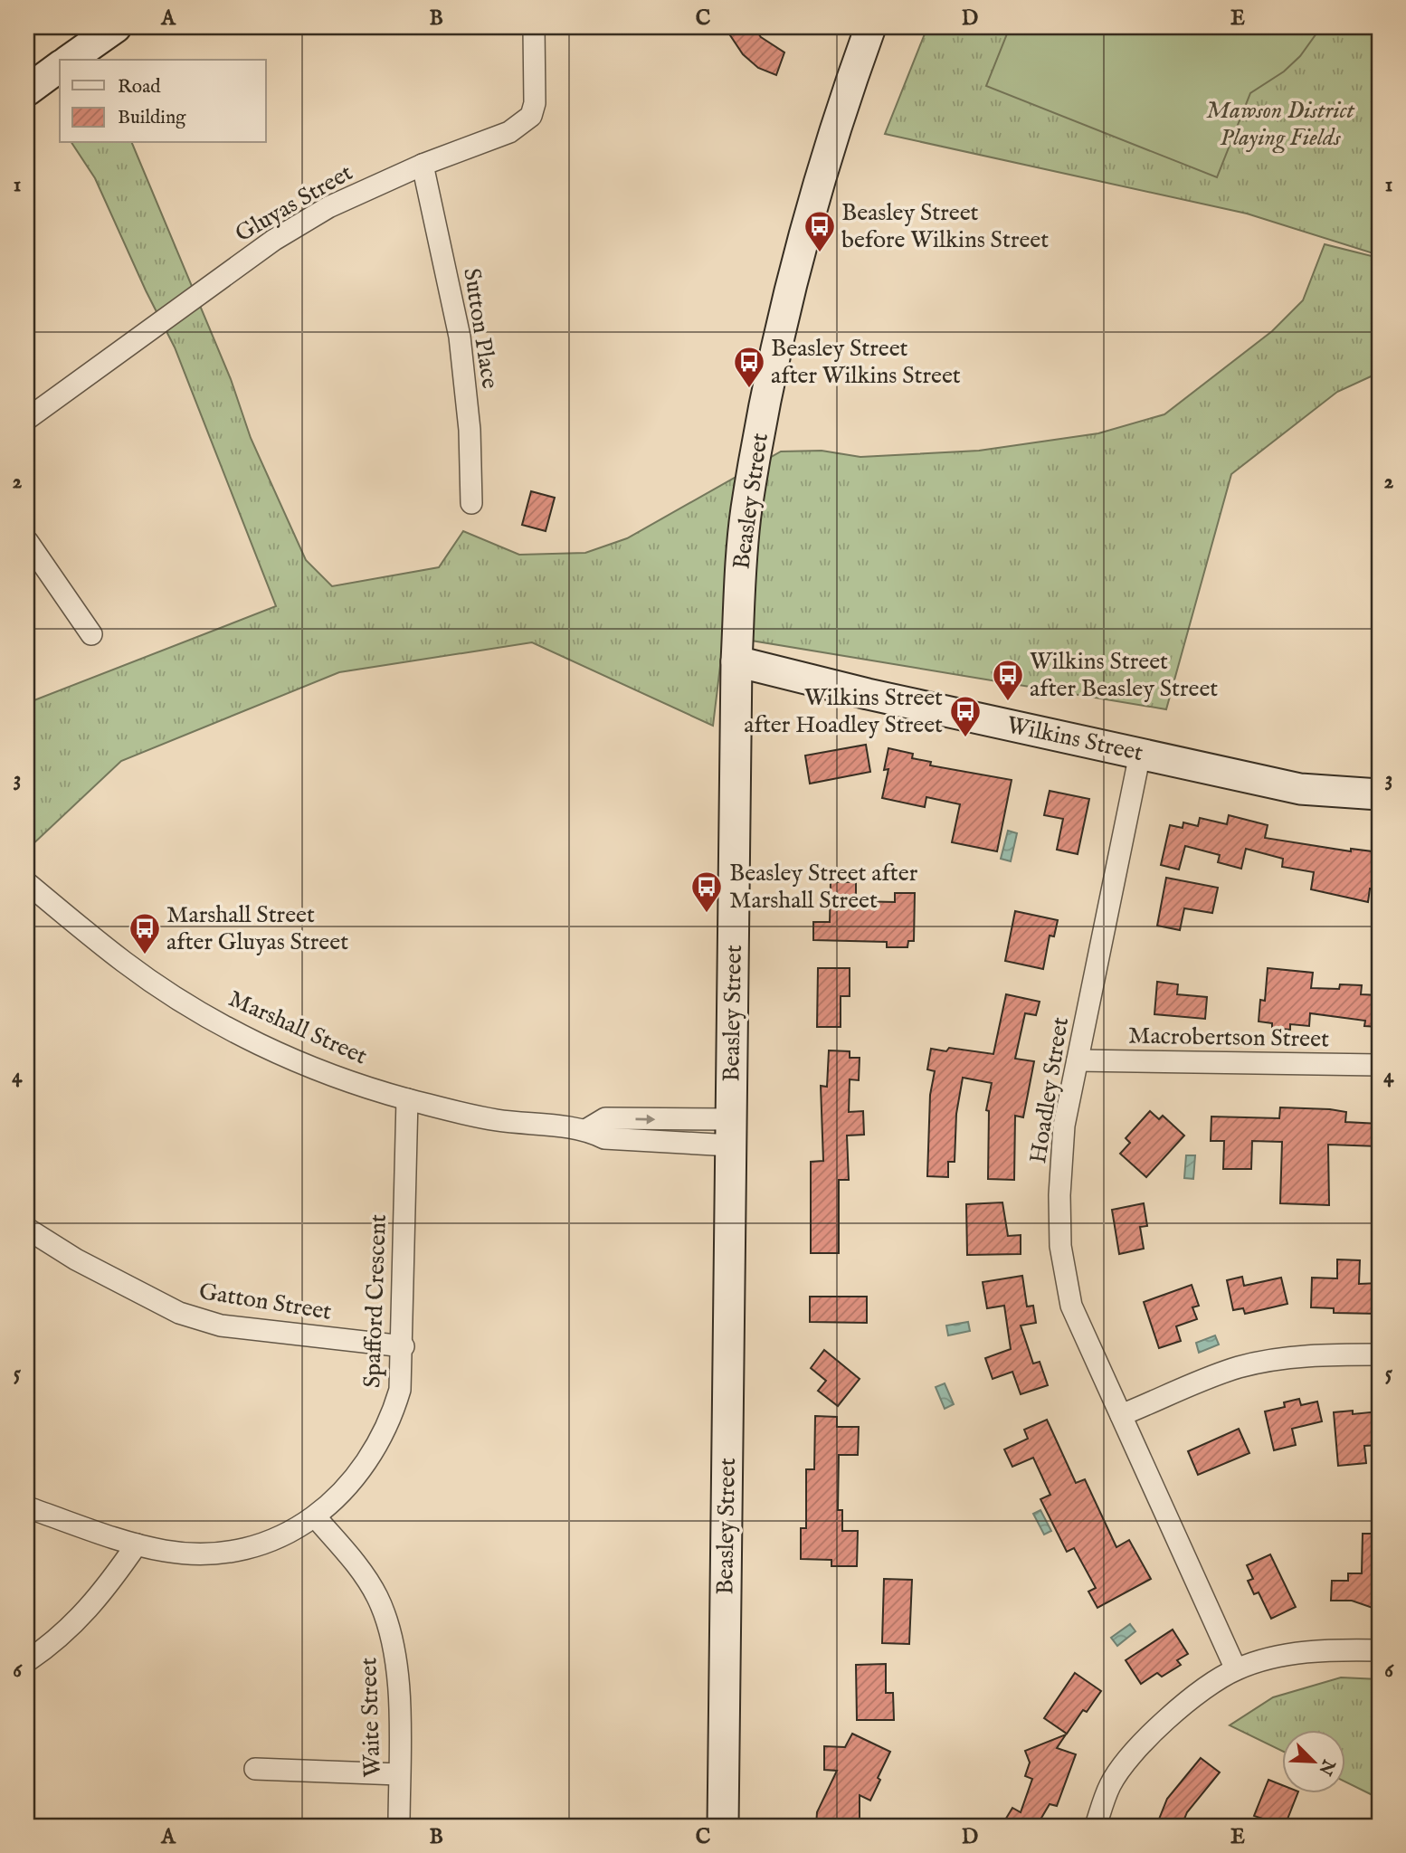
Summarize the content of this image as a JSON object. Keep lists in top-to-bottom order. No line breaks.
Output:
{"streets":{"main road":["Beasley Street","Wilkins Street"],"street":["Gluyas Street","Sutton Place","Marshall Street","Macrobertson Street","Hoadley Street","Spafford Crescent","Gatton Street","Waite Street"]},"crossings":[["Gluyas Street","Sutton Place"],["Beasley Street","Wilkins Street"],["Beasley Street","Marshall Street"],["Wilkins Street","Hoadley Street"],["Marshall Street","Spafford Crescent"],["Macrobertson Street","Hoadley Street"],["Spafford Crescent","Gatton Street"],["Spafford Crescent","Waite Street"]],"parks":["Mawson District Playing Fields"],"places":{"bus stop":["Beasley Street before Wilkins Street","Beasley Street after Wilkins Street","Wilkins Street after Beasley Street","Wilkins Street after Hoadley Street","Beasley Street after Marshall Street","Marshall Street after Gluyas Street"]},"legend":["Road","Building"],"north":"bottom right","grid":{"columns":["A","B","C","D","E"],"rows":["1","2","3","4","5","6"]}}
